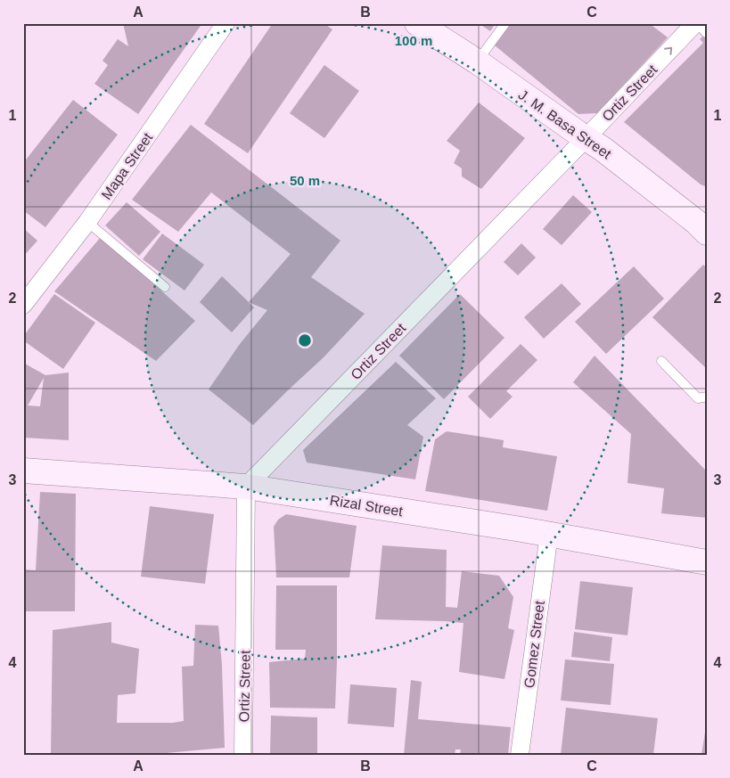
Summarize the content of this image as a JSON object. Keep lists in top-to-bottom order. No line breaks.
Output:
{"streets":{"main road":["J. M. Basa Street","Rizal Street"],"street":["Ortiz Street","Mapa Street","Gomez Street"]},"crossings":[["Ortiz Street","J. M. Basa Street"],["Ortiz Street","Rizal Street"],["Rizal Street","Gomez Street"]],"grid":{"columns":["A","B","C"],"rows":["1","2","3","4"]},"rings":["100 m","50 m"]}
